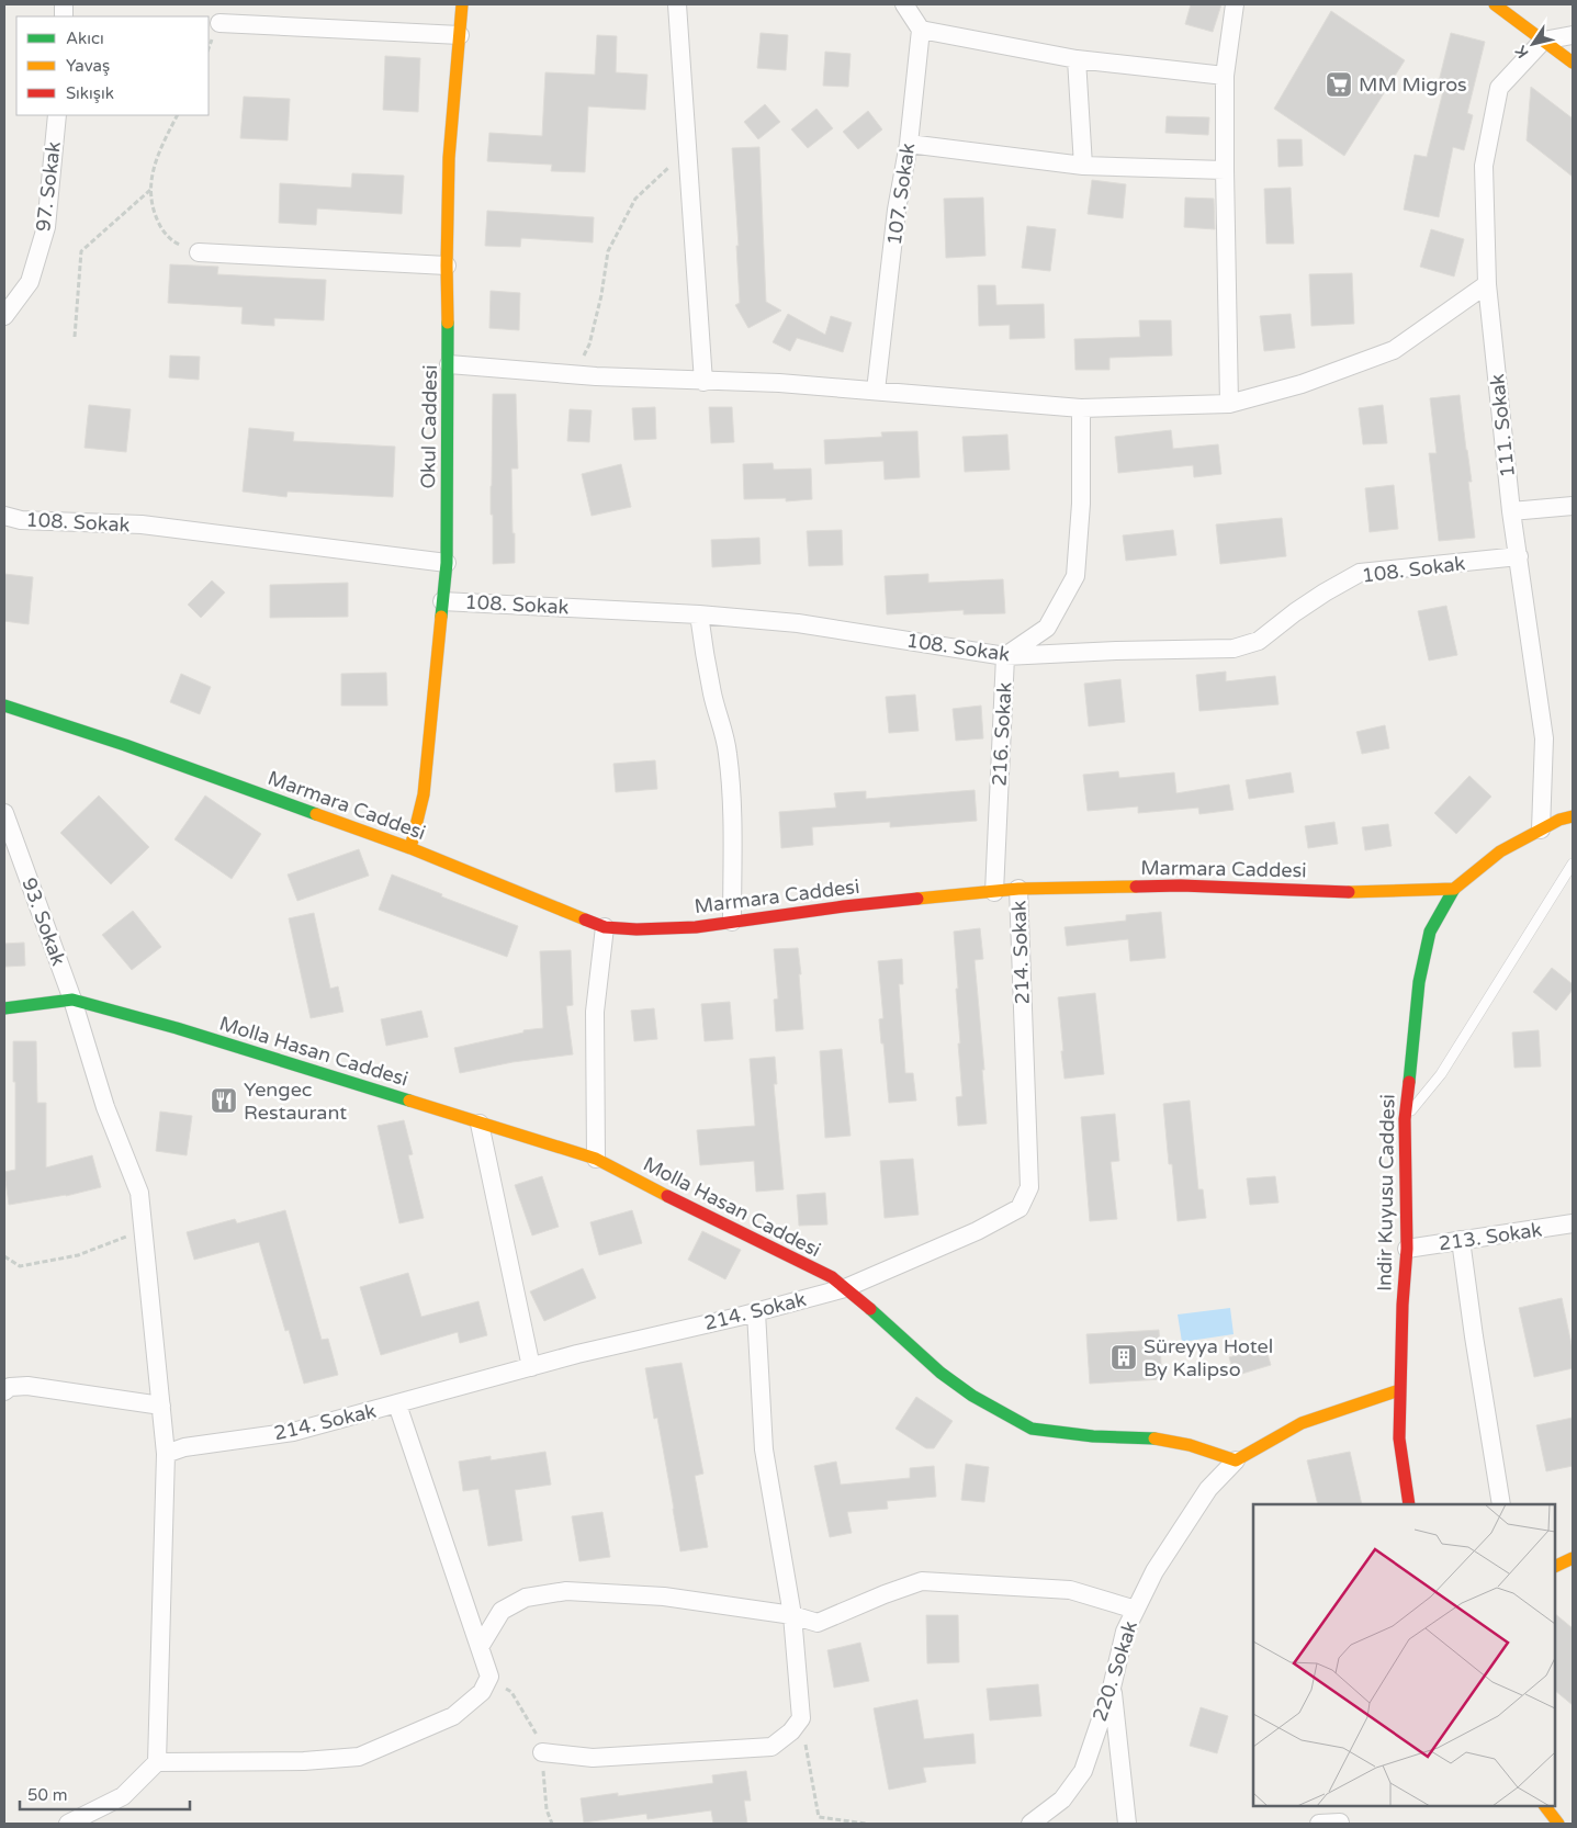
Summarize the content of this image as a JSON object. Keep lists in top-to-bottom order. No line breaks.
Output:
{"streets":{"street":["97. Sokak","107. Sokak","111. Sokak","Okul Caddesi","108. Sokak","216. Sokak","Marmara Caddesi","93. Sokak","214. Sokak","Molla Hasan Caddesi","Indir Kuyusu Caddesi","213. Sokak","220. Sokak"]},"crossings":[["111. Sokak","108. Sokak"],["Okul Caddesi","108. Sokak"],["Okul Caddesi","Marmara Caddesi"],["108. Sokak","216. Sokak"],["216. Sokak","Marmara Caddesi"],["Marmara Caddesi","214. Sokak"],["Marmara Caddesi","Indir Kuyusu Caddesi"],["93. Sokak","214. Sokak"],["93. Sokak","Molla Hasan Caddesi"],["214. Sokak","Molla Hasan Caddesi"],["Molla Hasan Caddesi","220. Sokak"],["Indir Kuyusu Caddesi","213. Sokak"]],"places":{"supermarket":["MM Migros"],"restaurant":["Yengec Restaurant"],"building":["Süreyya Hotel By Kalipso"]},"legend":["Akıcı","Yavaş","Sıkışık"],"scale_bar":"50 m","north":"bottom left"}
